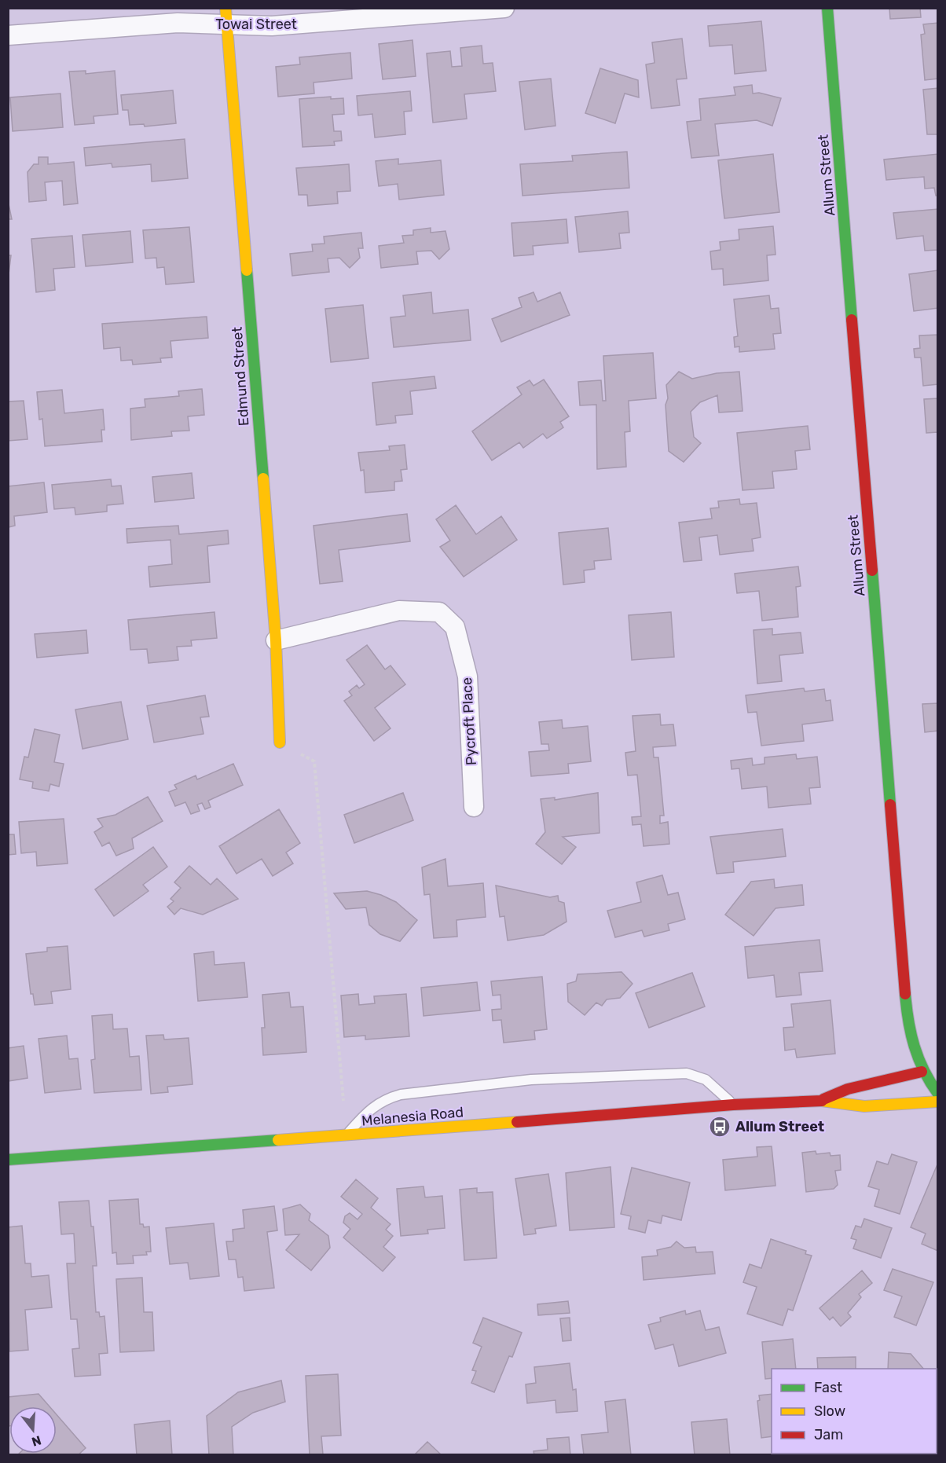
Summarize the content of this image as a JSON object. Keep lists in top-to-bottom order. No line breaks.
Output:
{"streets":{"street":["Towai Street","Allum Street","Edmund Street","Pycroft Place","Melanesia Road"]},"crossings":[["Towai Street","Edmund Street"],["Allum Street","Melanesia Road"],["Edmund Street","Pycroft Place"]],"places":{"bus stop":["Allum Street"]},"legend":["Fast","Slow","Jam"],"north":"bottom"}
